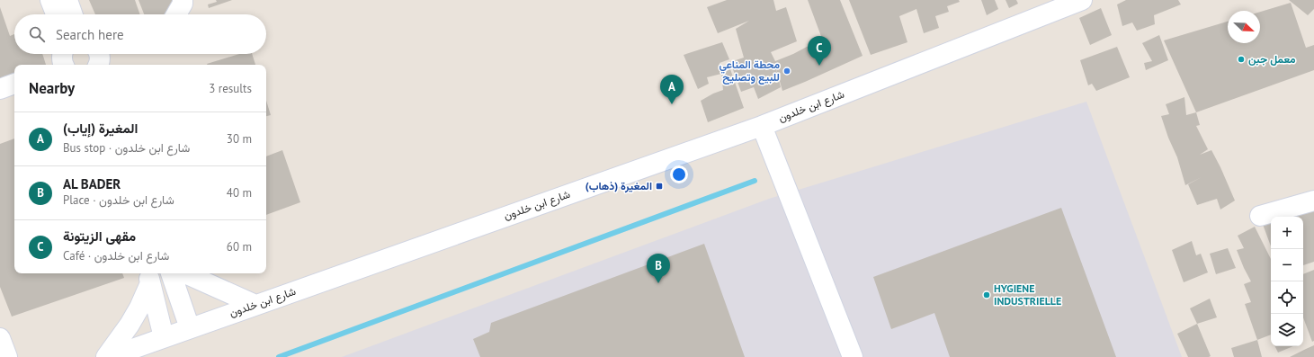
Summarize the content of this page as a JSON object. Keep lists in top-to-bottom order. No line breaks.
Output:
{"streets":{"street":["شارع ابن خلدون"]},"places":{"other":["معمل جبن","محطة المناعي للبيع وتصليح","HYGIENE INDUSTRIELLE"],"transit":["المغيرة (ذهاب)"]},"north":"bottom right","page":{"search":"Search here","pins":["C","A","B"],"heading":["Nearby","3 results"],"list":[{"mark":"A","name":"المغيرة (إياب)","note":"Bus stop · شارع ابن خلدون","value":"30 m"},{"mark":"B","name":"AL BADER","note":"Place · شارع ابن خلدون","value":"40 m"},{"mark":"C","name":"مقهى الزيتونة","note":"Café · شارع ابن خلدون","value":"60 m"}],"map_buttons":["+","−"]}}
